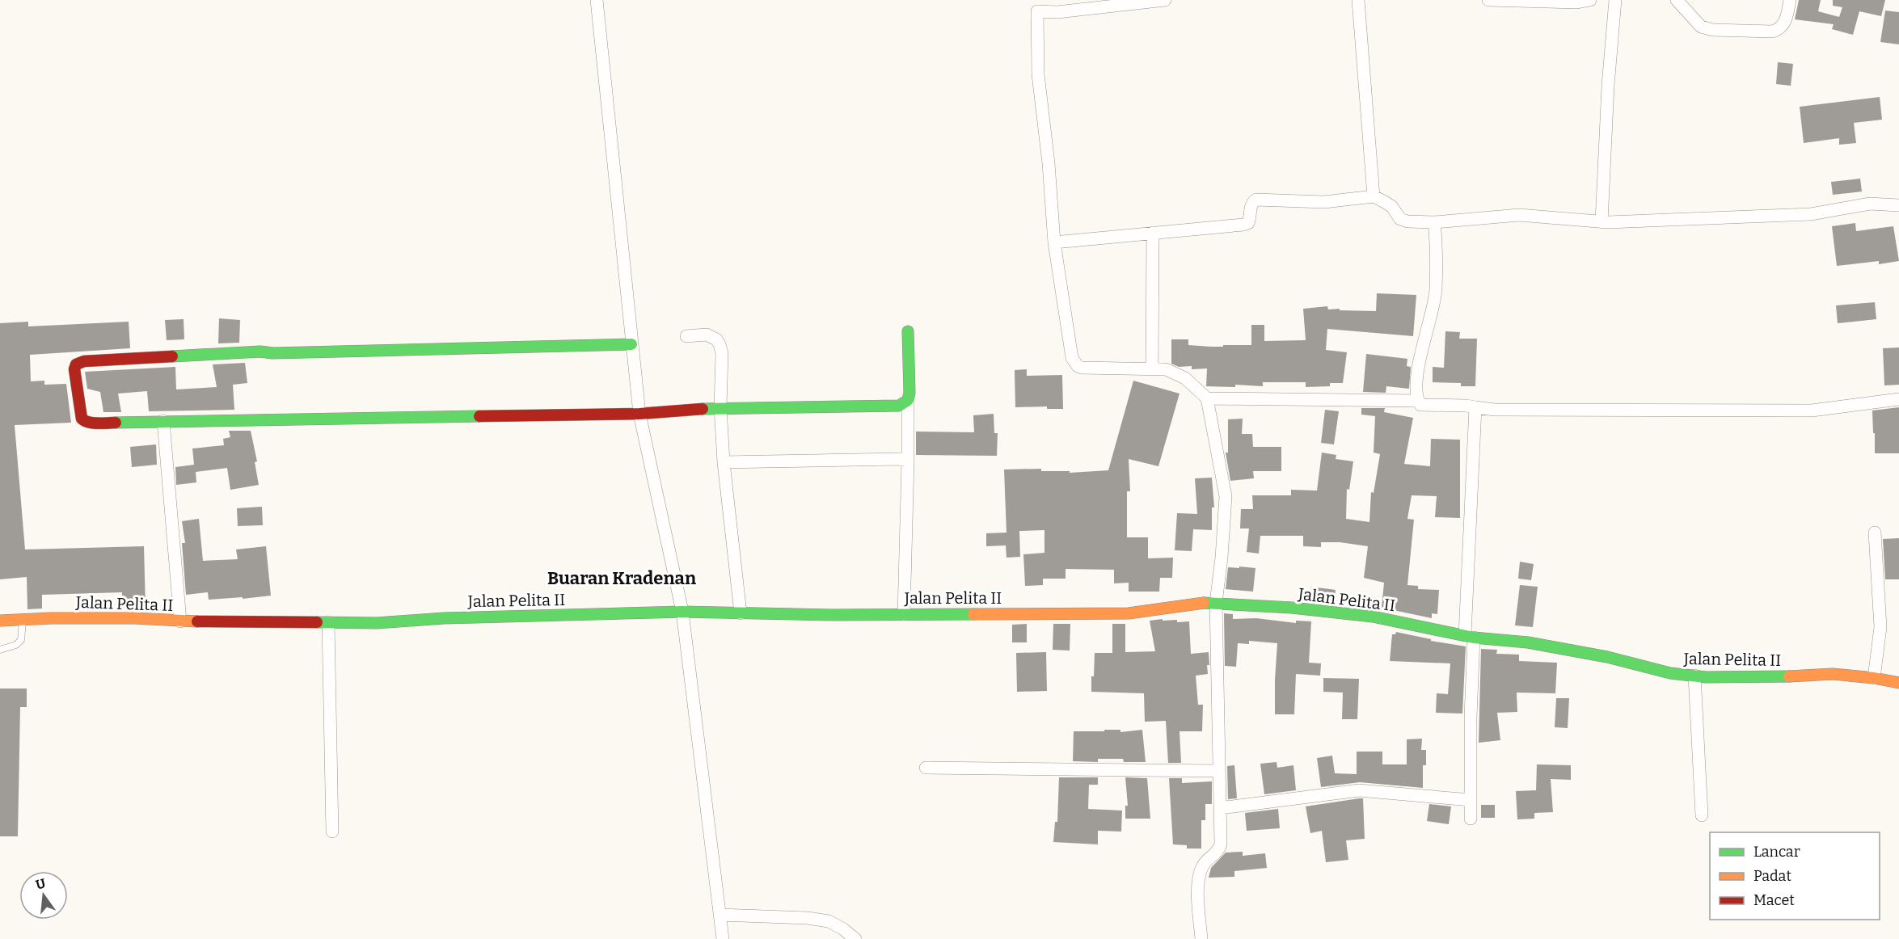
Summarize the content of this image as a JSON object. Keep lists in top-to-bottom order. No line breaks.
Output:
{"streets":{"street":["Jalan Pelita II"]},"districts":["Buaran Kradenan"],"legend":["Lancar","Padat","Macet"],"north":"top"}
